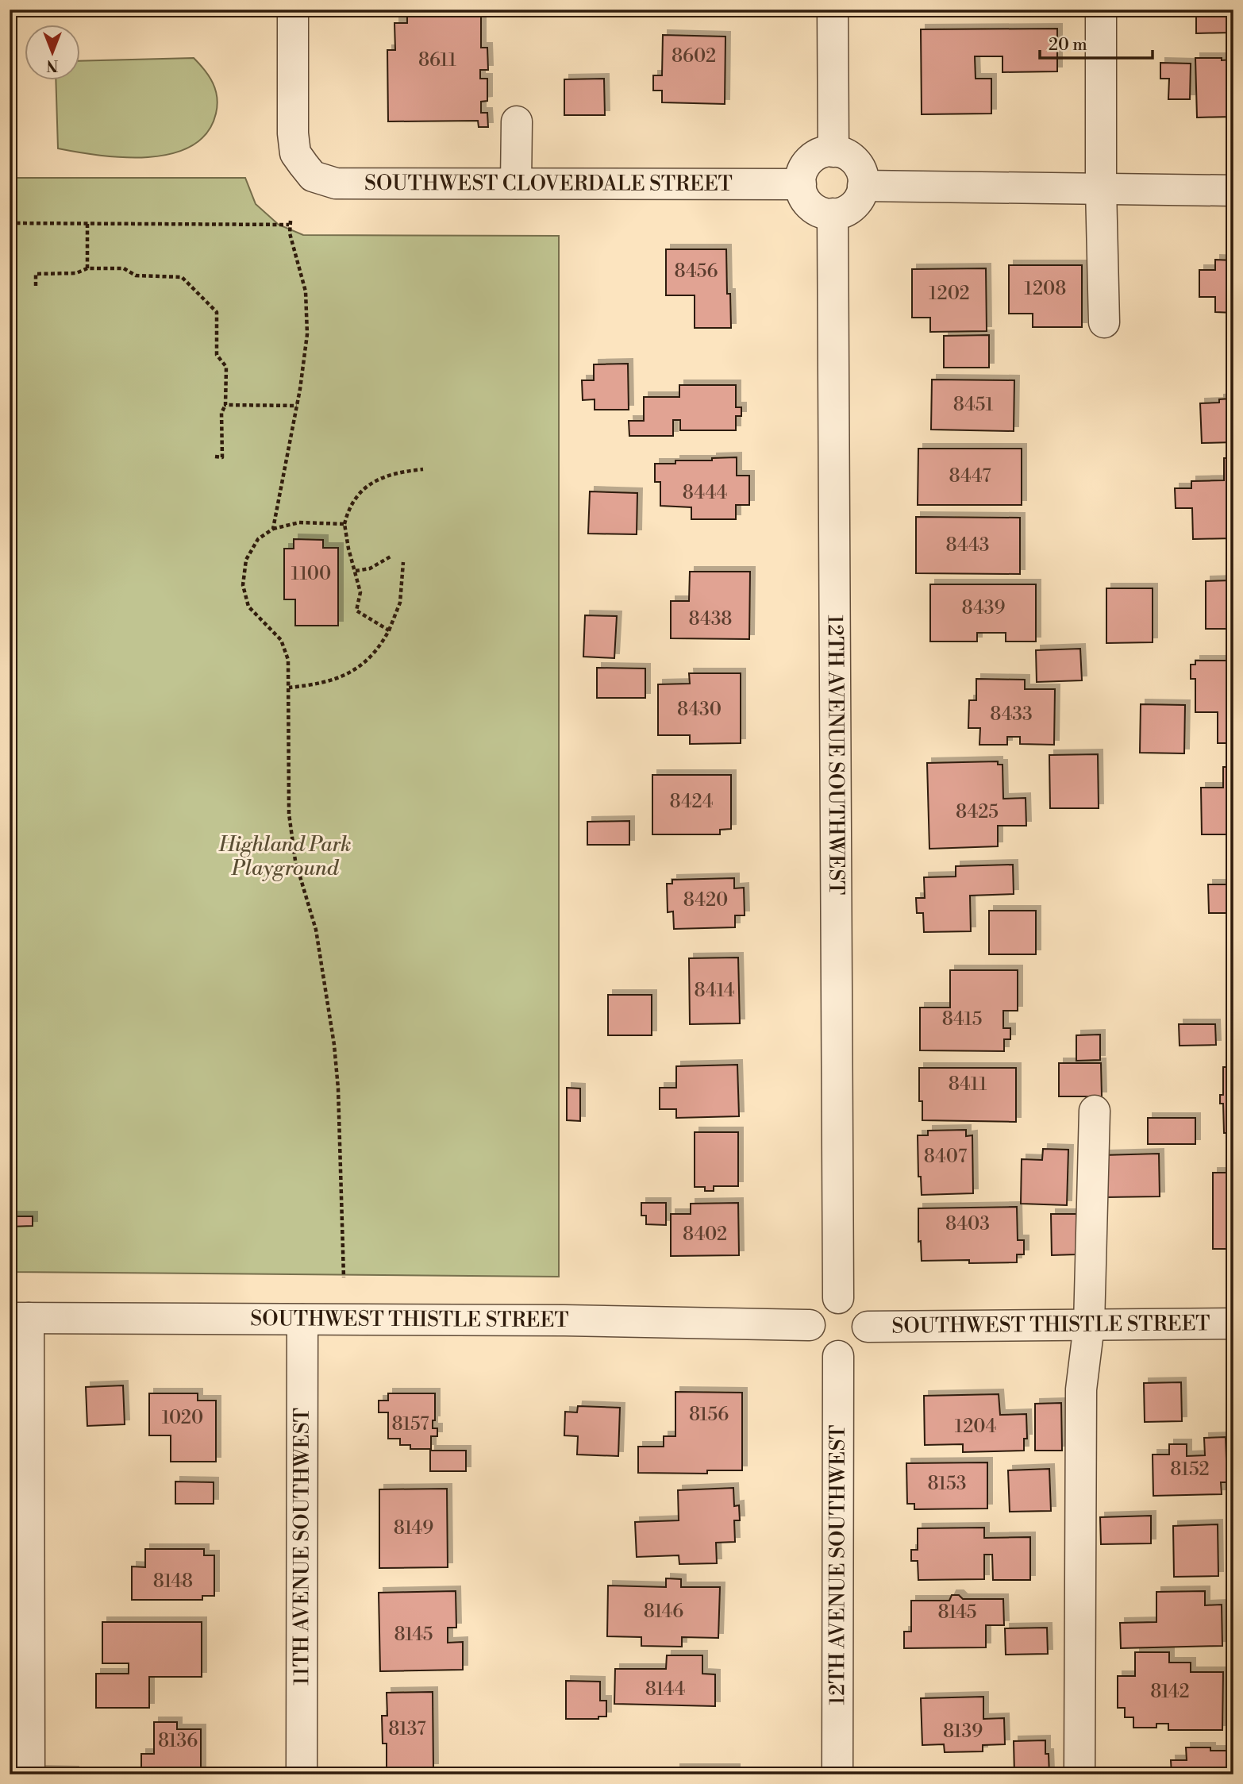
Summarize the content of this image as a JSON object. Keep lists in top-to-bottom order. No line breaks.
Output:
{"streets":{"street":["SOUTHWEST CLOVERDALE STREET","12TH AVENUE SOUTHWEST","SOUTHWEST THISTLE STREET","11TH AVENUE SOUTHWEST"]},"crossings":[["SOUTHWEST CLOVERDALE STREET","12TH AVENUE SOUTHWEST"],["12TH AVENUE SOUTHWEST","SOUTHWEST THISTLE STREET"],["SOUTHWEST THISTLE STREET","11TH AVENUE SOUTHWEST"]],"parks":["Highland Park Playground"],"house_numbers":["8602","8611","8456","1208","1202","8451","8447","8444","8443","1100","8439","8438","8430","8433","8424","8425","8420","8414","8415","8411","8407","8403","8402","8156","1020","8157","1204","8152","8153","8149","8148","8146","8145","8145","8144","8142","8137","8139","8136"],"scale_bar":"20 m","north":"bottom"}
